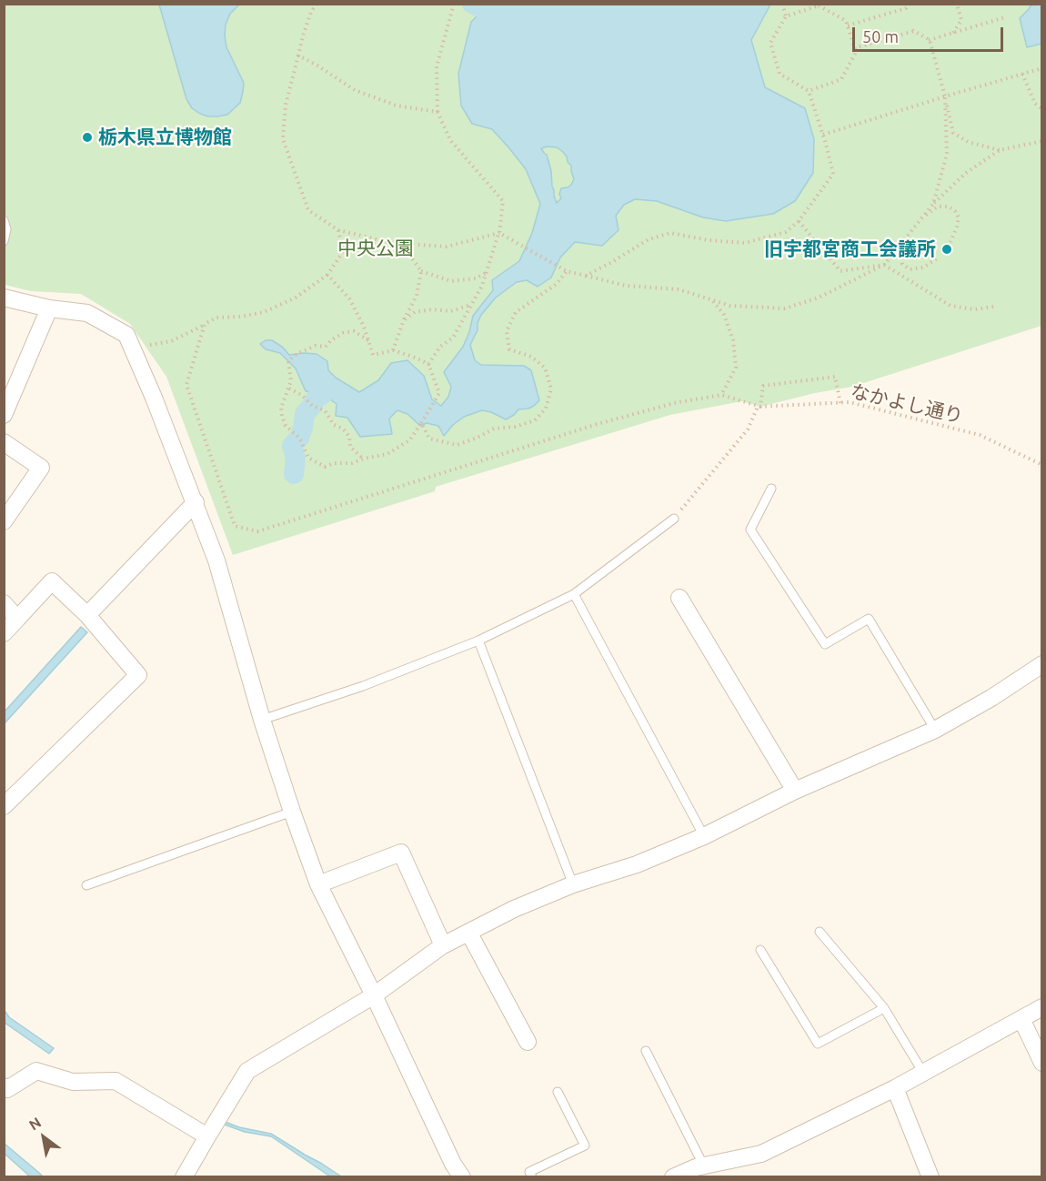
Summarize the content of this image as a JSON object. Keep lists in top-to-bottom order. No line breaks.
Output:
{"streets":{"path":["なかよし通り"]},"parks":["中央公園"],"places":["栃木県立博物館","旧宇都宮商工会議所"],"scale_bar":"50 m","north":"top left"}
